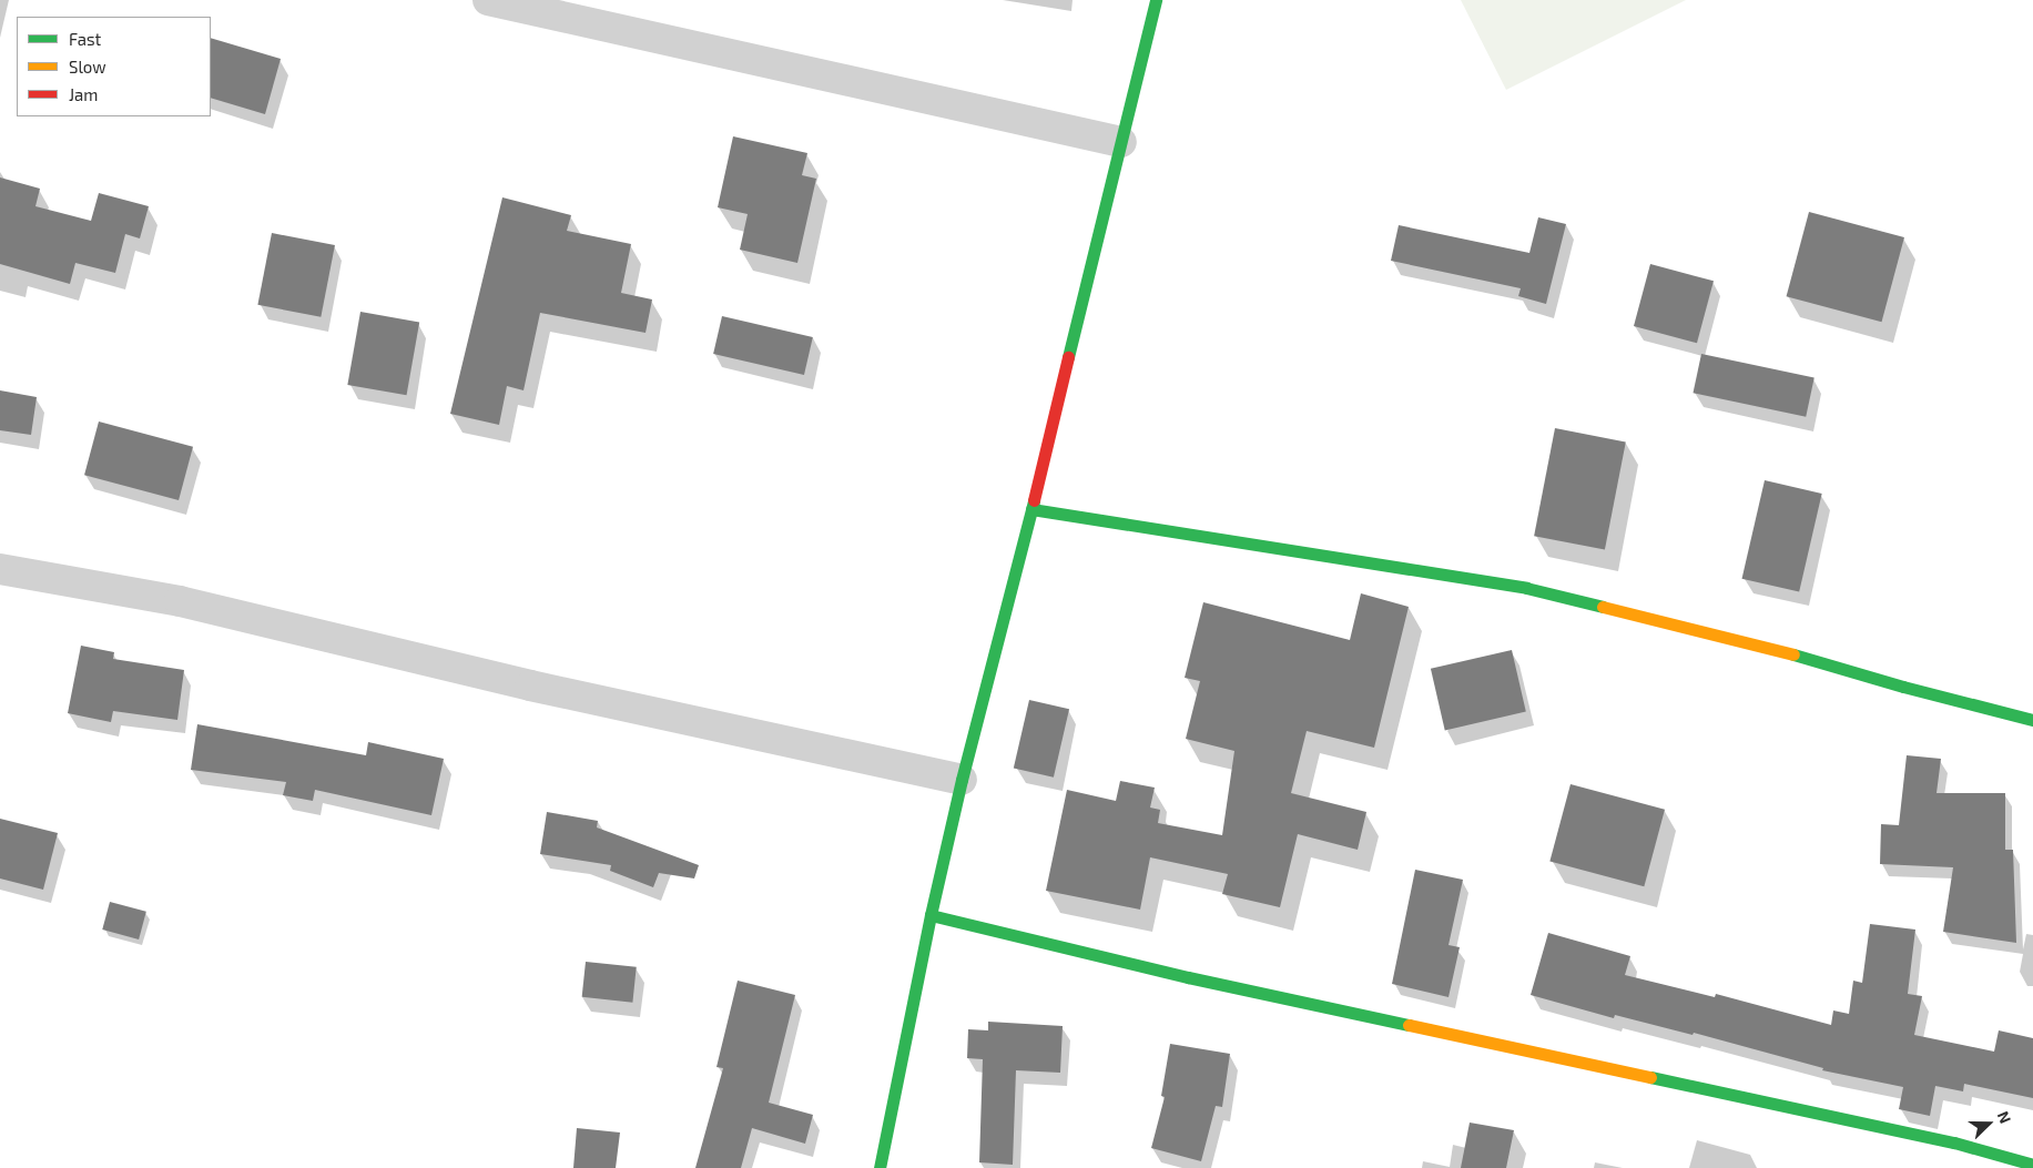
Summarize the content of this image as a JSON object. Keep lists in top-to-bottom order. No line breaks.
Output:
{"legend":["Fast","Slow","Jam"],"north":"right"}
